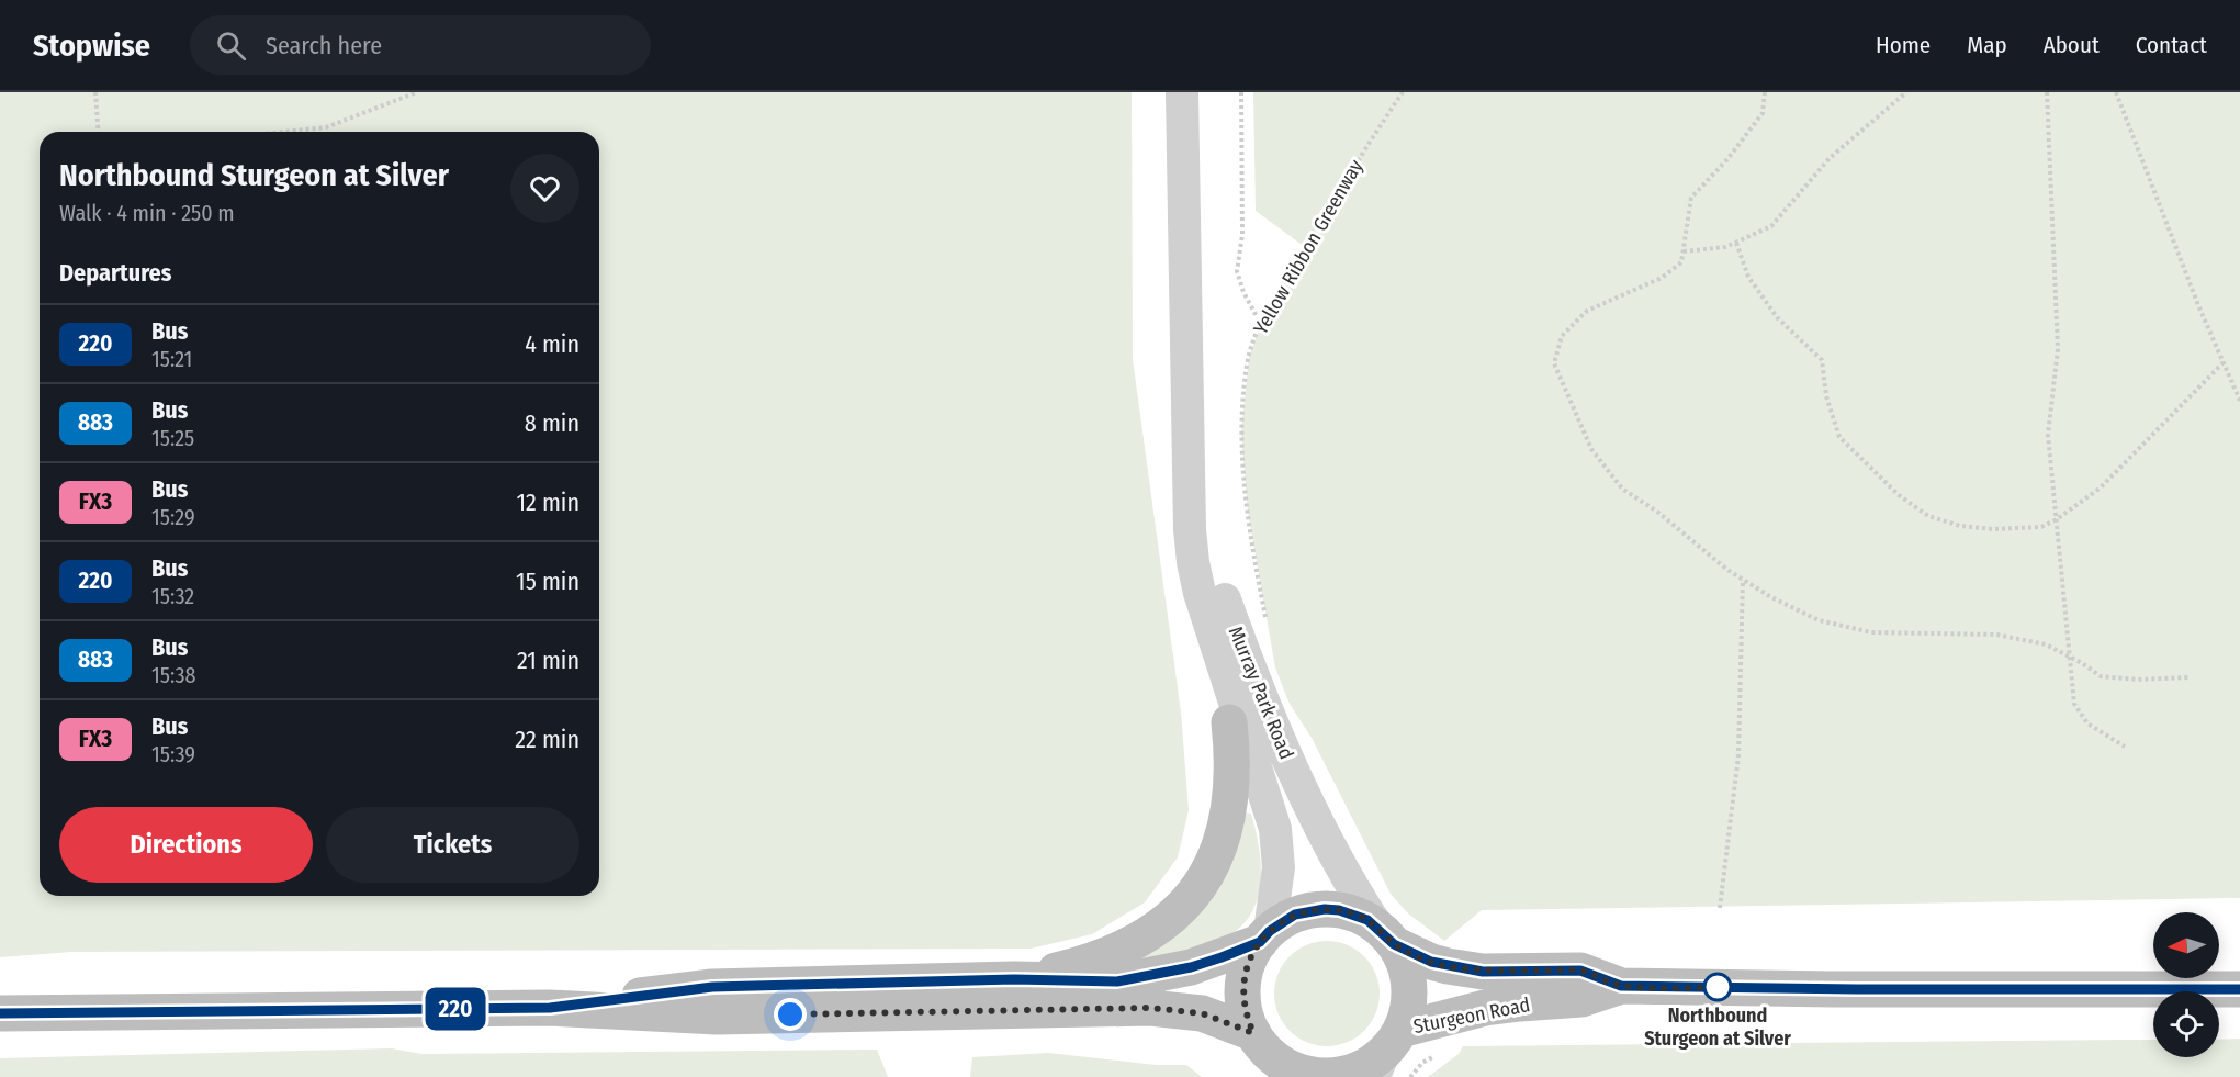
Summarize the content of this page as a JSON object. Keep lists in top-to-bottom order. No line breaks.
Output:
{"streets":{"main road":["Sturgeon Road"],"street":["Murray Park Road"],"path":["Yellow Ribbon Greenway"]},"crossings":[["Murray Park Road","Sturgeon Road"]],"places":["Northbound Sturgeon at Silver"],"lines":["bus line 220"],"north":"left","page":{"header":"Stopwise","search":"Search here","nav":["Home","Map","About","Contact"],"on_map":"220","heading":[["Northbound Sturgeon at Silver","Walk · 4 min · 250 m"],"Departures"],"list":[{"mark":"220","name":"Bus","note":"15:21","value":"4 min"},{"mark":"883","name":"Bus","note":"15:25","value":"8 min"},{"mark":"FX3","name":"Bus","note":"15:29","value":"12 min"},{"mark":"220","name":"Bus","note":"15:32","value":"15 min"},{"mark":"883","name":"Bus","note":"15:38","value":"21 min"},{"mark":"FX3","name":"Bus","note":"15:39","value":"22 min"}],"buttons":["Directions","Tickets"]}}
